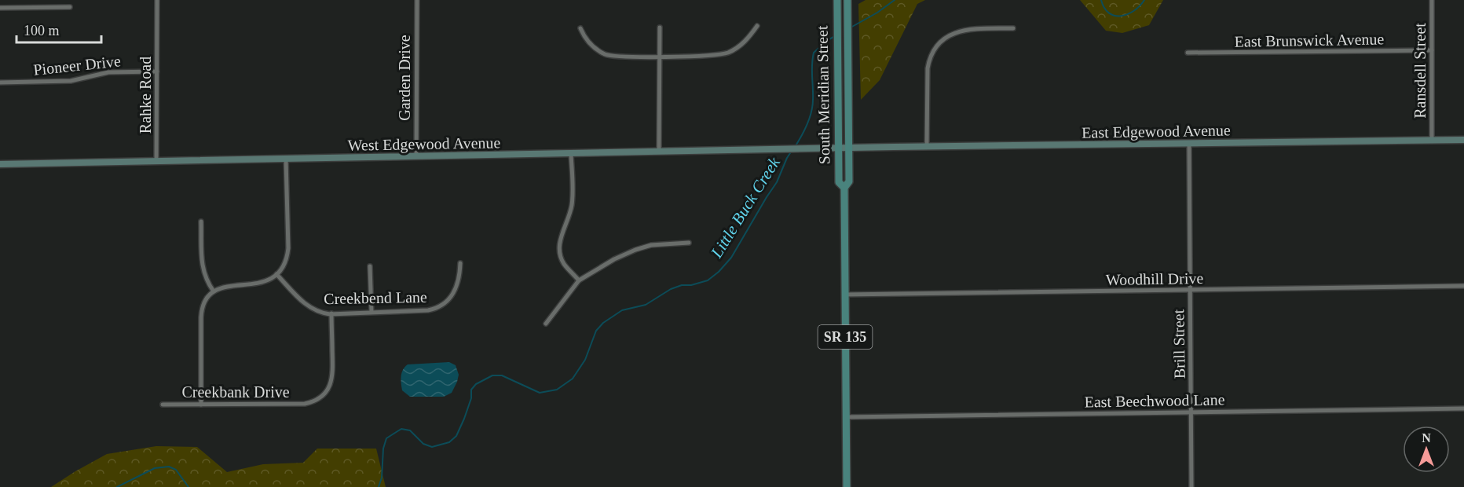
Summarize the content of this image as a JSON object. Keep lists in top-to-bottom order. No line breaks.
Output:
{"streets":{"main road":["South Meridian Street","East Edgewood Avenue","West Edgewood Avenue","SR 135"],"street":["East Brunswick Avenue","Pioneer Drive","Ransdell Street","Garden Drive","Rahke Road","Woodhill Drive","Creekbend Lane","Brill Street","Creekbank Drive","East Beechwood Lane"]},"crossings":[["East Brunswick Avenue","Ransdell Street"],["Pioneer Drive","Rahke Road"],["Ransdell Street","East Edgewood Avenue"],["Garden Drive","West Edgewood Avenue"],["Rahke Road","West Edgewood Avenue"],["South Meridian Street","East Edgewood Avenue"],["South Meridian Street","West Edgewood Avenue"],["South Meridian Street","Woodhill Drive"],["South Meridian Street","East Beechwood Lane"],["East Edgewood Avenue","West Edgewood Avenue"],["East Edgewood Avenue","Brill Street"],["Woodhill Drive","Brill Street"],["Creekbend Lane","Creekbank Drive"],["Brill Street","East Beechwood Lane"]],"water":["Little Buck Creek"],"scale_bar":"100 m","north":"top"}
